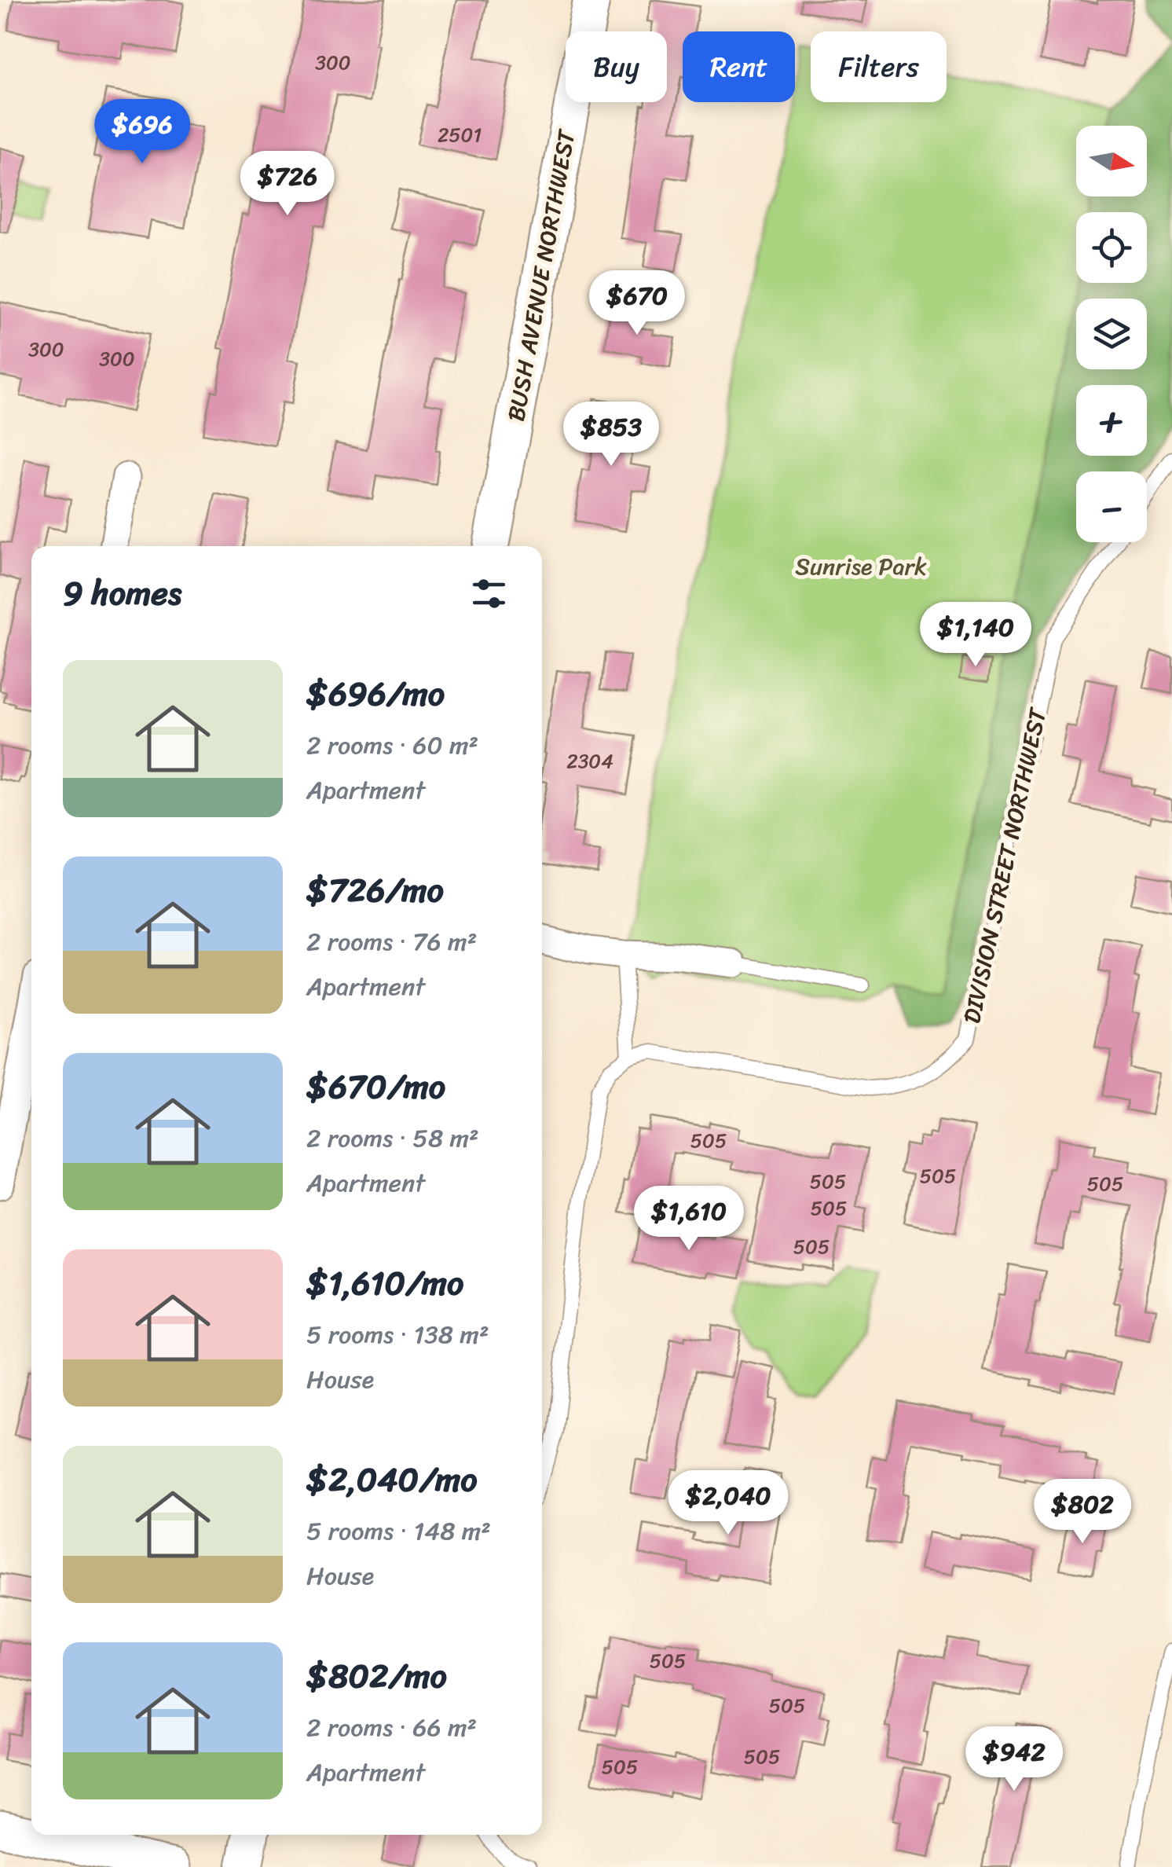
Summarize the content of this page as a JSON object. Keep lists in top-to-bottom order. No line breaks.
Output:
{"streets":{"street":["BUSH AVENUE NORTHWEST"],"lane":["DIVISION STREET NORTHWEST"]},"parks":["Sunrise Park"],"house_numbers":["300","2501","300","300","2304","505","505","505","505","505","505","505","505","505","505"],"north":"right","page":{"chip":["Buy","Rent","Filters"],"price":["$696","$726","$670","$853","$1,140","$1,610","$2,040","$802","$942"],"map_buttons":["+","−"],"heading":"9 homes","list":[{"name":"$696/mo","note":"2 rooms · 60 m² · Apartment"},{"name":"$726/mo","note":"2 rooms · 76 m² · Apartment"},{"name":"$670/mo","note":"2 rooms · 58 m² · Apartment"},{"name":"$1,610/mo","note":"5 rooms · 138 m² · House"},{"name":"$2,040/mo","note":"5 rooms · 148 m² · House"},{"name":"$802/mo","note":"2 rooms · 66 m² · Apartment"}]}}
